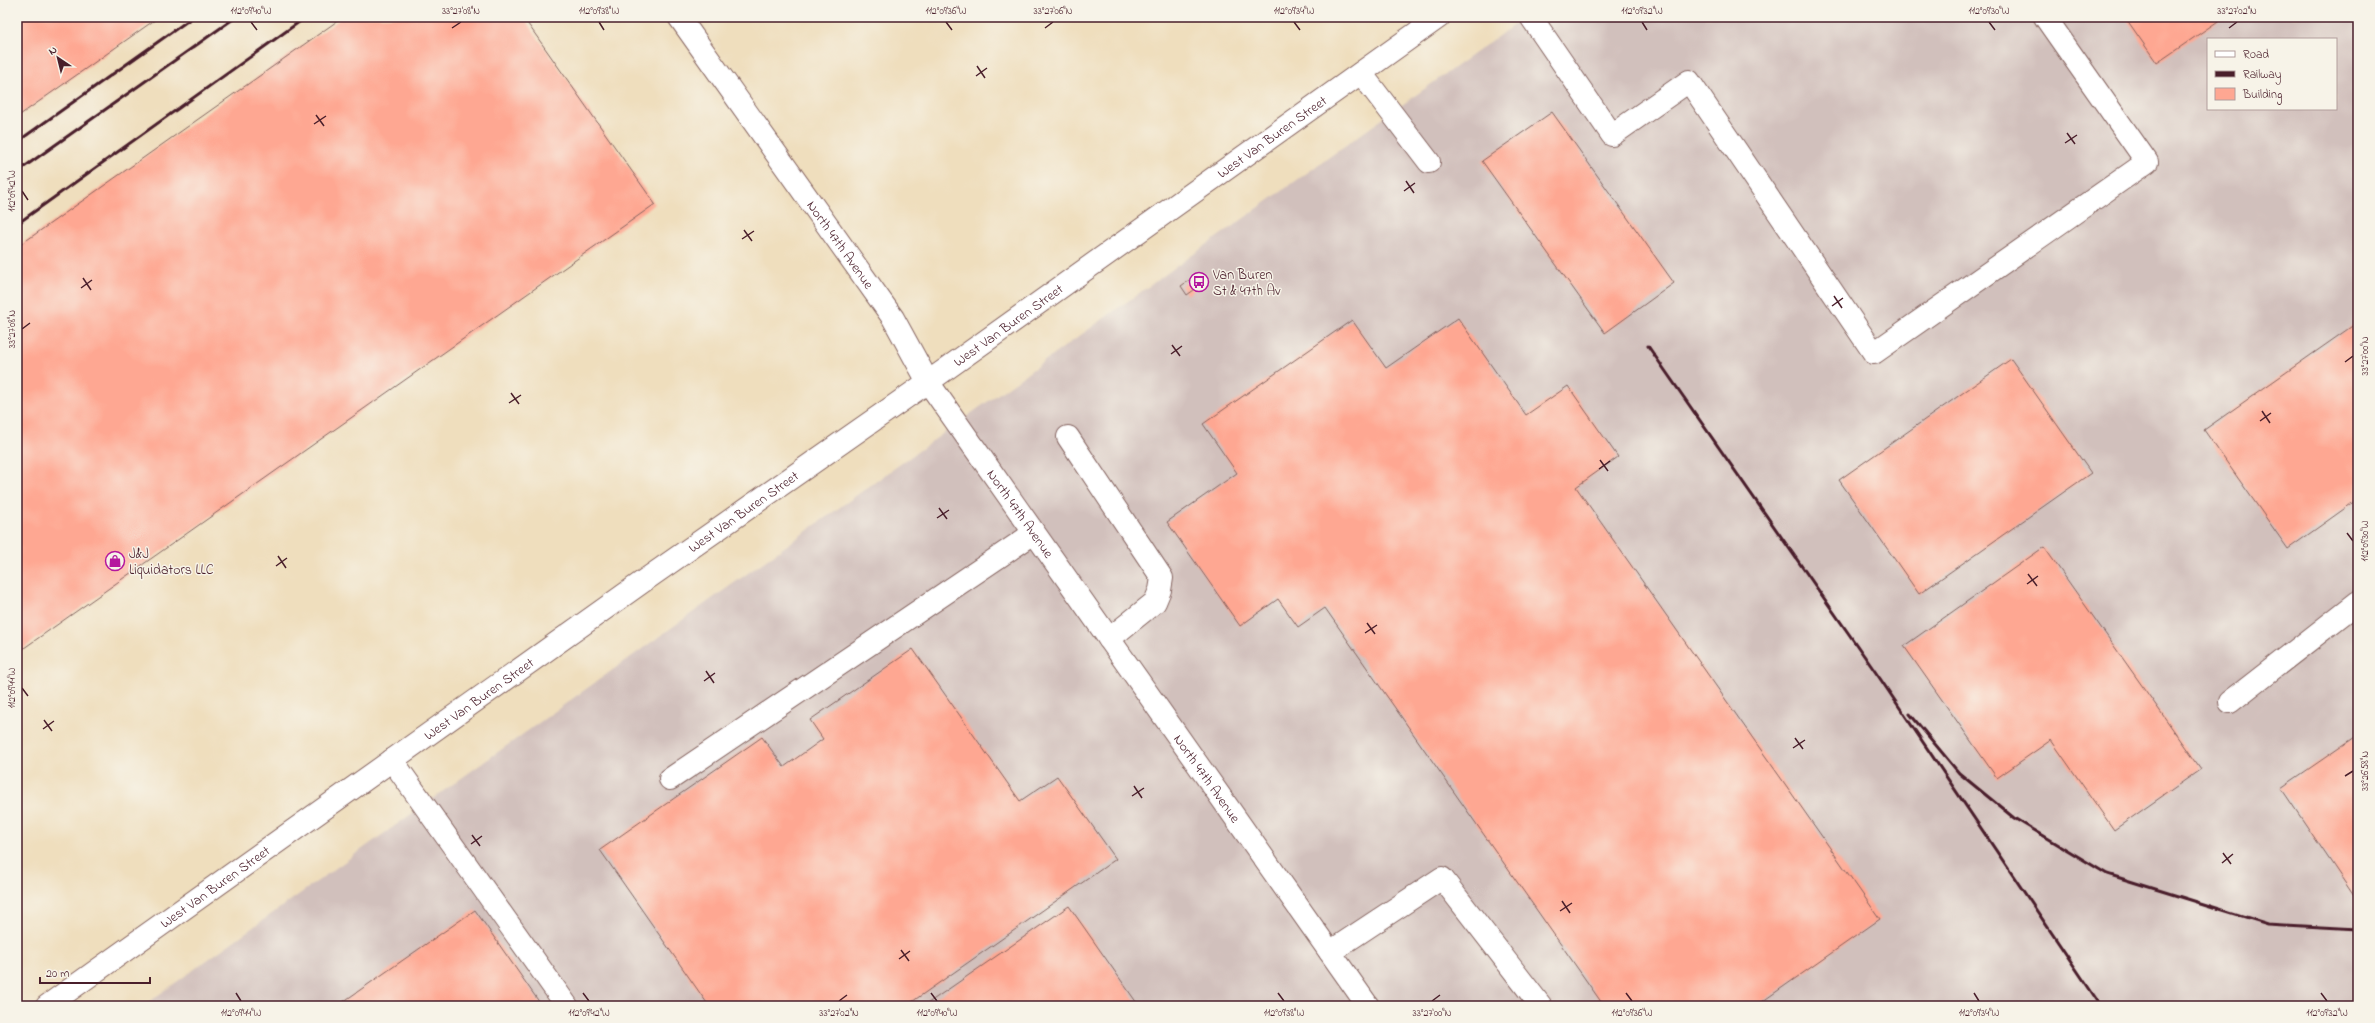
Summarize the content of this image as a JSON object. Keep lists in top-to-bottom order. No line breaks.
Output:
{"streets":{"main road":["West Van Buren Street","North 47th Avenue"]},"crossings":[["West Van Buren Street","North 47th Avenue"]],"places":{"bus stop":["Van Buren St & 47th Av"],"shop":["J&J Liquidators LLC"]},"legend":["Road","Railway","Building"],"scale_bar":"20 m","north":"top left","coordinates":["112°09'40\"W","33°27'08\"N","112°09'38\"W","112°09'36\"W","33°27'06\"N","112°09'34\"W","112°09'32\"W","112°09'30\"W","33°27'02\"N","112°09'42\"W","33°27'00\"N","112°09'44\"W","33°26'58\"N"]}
